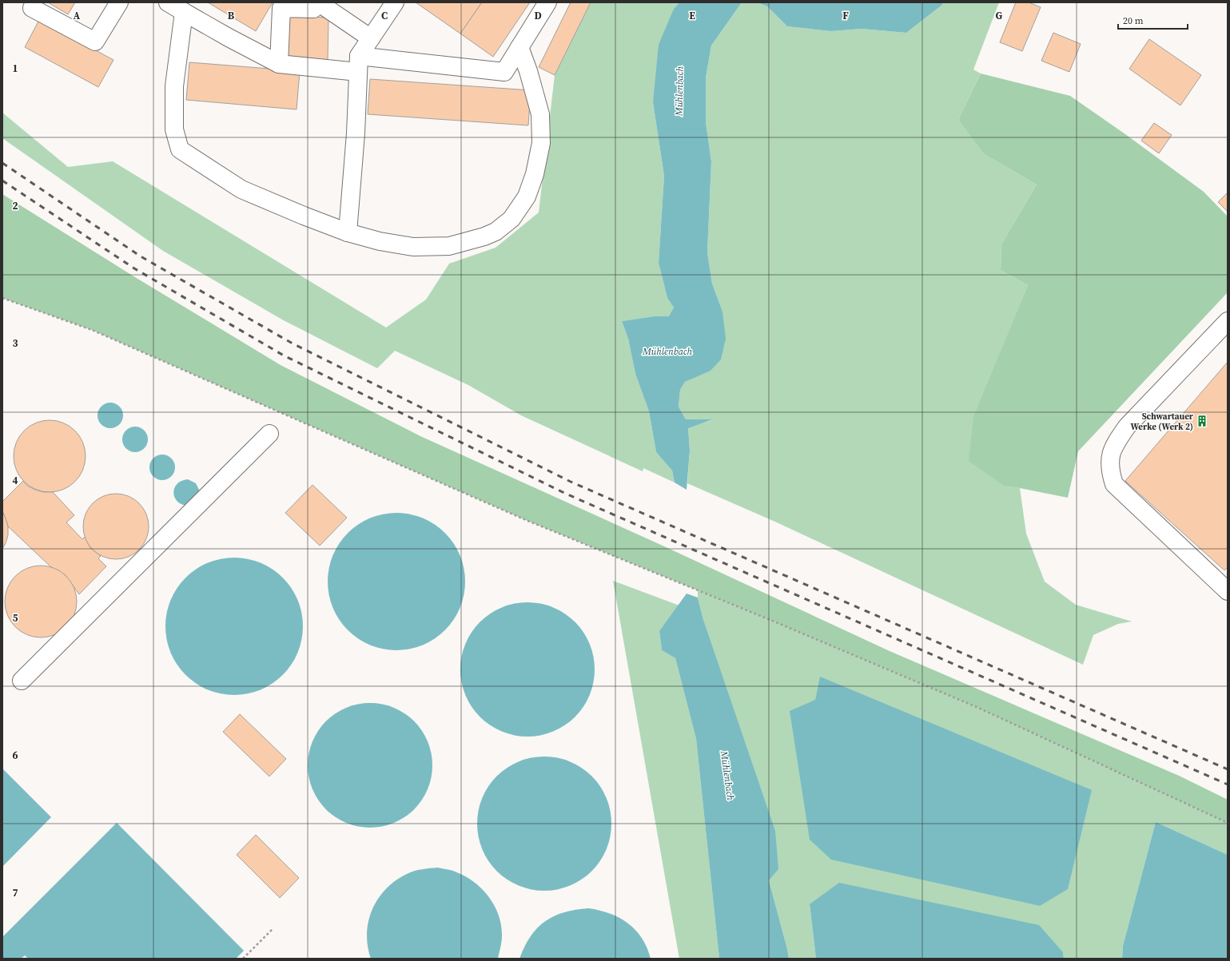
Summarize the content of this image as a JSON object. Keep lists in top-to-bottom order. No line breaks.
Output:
{"water":["Mühlenbach"],"places":{"building":["Schwartauer Werke (Werk 2)"]},"scale_bar":"20 m","grid":{"columns":["A","B","C","D","E","F","G"],"rows":["1","2","3","4","5","6","7"]}}
